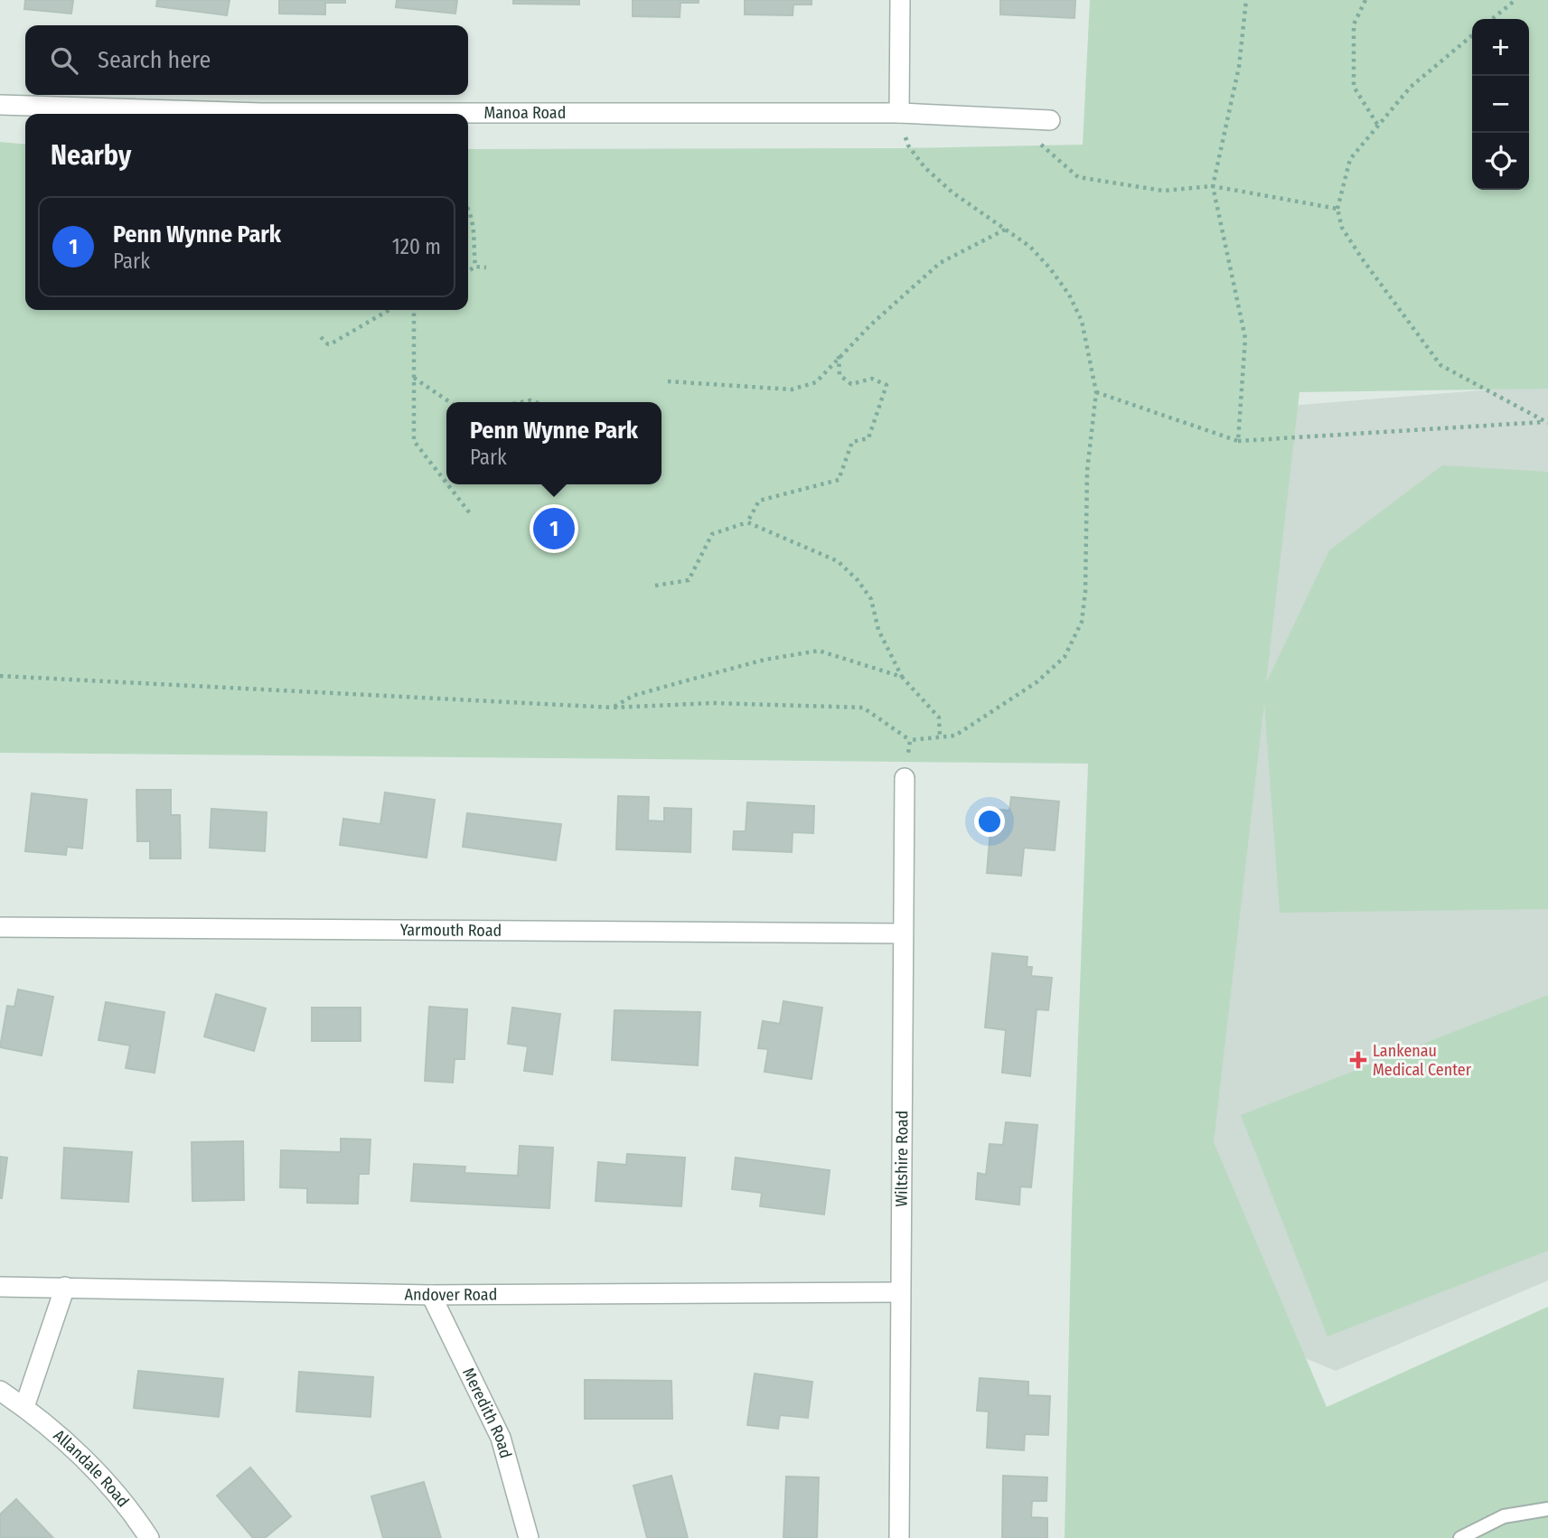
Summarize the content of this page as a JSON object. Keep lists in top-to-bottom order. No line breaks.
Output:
{"streets":{"street":["Manoa Road","Yarmouth Road","Wiltshire Road","Andover Road","Meredith Road","Allandale Road"]},"crossings":[["Yarmouth Road","Wiltshire Road"],["Wiltshire Road","Andover Road"],["Andover Road","Meredith Road"]],"places":{"health":["Lankenau Medical Center"]},"page":{"map_buttons":["+","−"],"search":"Search here","heading":"Nearby","list":[{"mark":"1","name":"Penn Wynne Park","note":"Park","value":"120 m"}],"popup":["Penn Wynne Park","Park"],"pins":"1"}}
